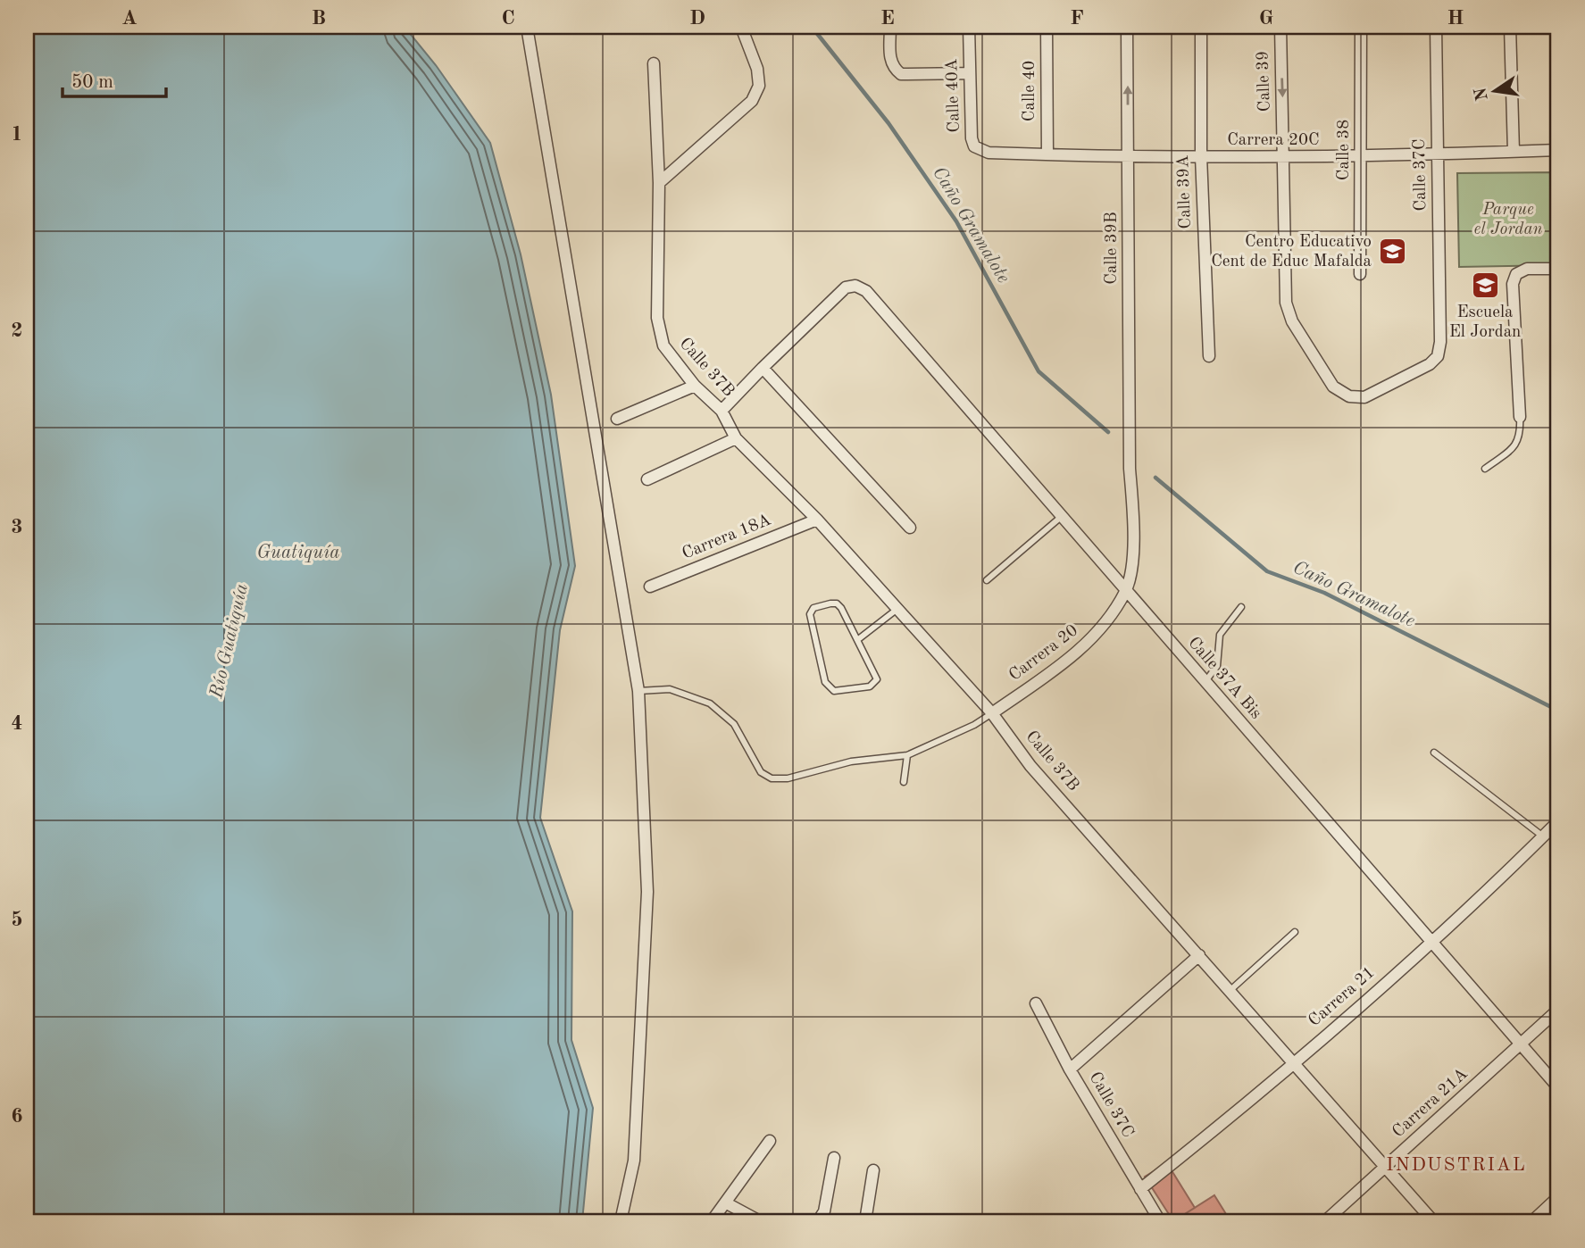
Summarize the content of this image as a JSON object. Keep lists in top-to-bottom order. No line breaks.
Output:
{"streets":{"street":["Calle 39","Calle 40","Calle 40A","Carrera 20C","Calle 38","Calle 37C","Calle 39A","Calle 39B","Calle 37B","Carrera 18A","Carrera 20","Calle 37A Bis","Carrera 21","Carrera 21A"]},"crossings":[["Calle 39","Carrera 20C"],["Calle 39","Calle 37C"],["Calle 40","Carrera 20C"],["Calle 40A","Carrera 20C"],["Carrera 20C","Calle 38"],["Carrera 20C","Calle 37C"],["Carrera 20C","Calle 39A"],["Carrera 20C","Calle 39B"],["Calle 37C","Carrera 21"],["Calle 39B","Carrera 20"],["Calle 37B","Carrera 18A"],["Calle 37B","Carrera 20"],["Calle 37B","Carrera 21"],["Calle 37B","Carrera 21A"],["Carrera 20","Calle 37A Bis"],["Calle 37A Bis","Carrera 21"],["Calle 37A Bis","Carrera 21A"]],"one_way":["Calle 39"],"districts":["INDUSTRIAL"],"water":["Caño Gramalote","Guatiquía","Río Guatiquía"],"parks":["Parque el Jordan"],"places":{"school or university":["Centro Educativo Cent de Educ Mafalda","Escuela El Jordan"]},"scale_bar":"50 m","north":"left","grid":{"columns":["A","B","C","D","E","F","G","H"],"rows":["1","2","3","4","5","6"]}}
